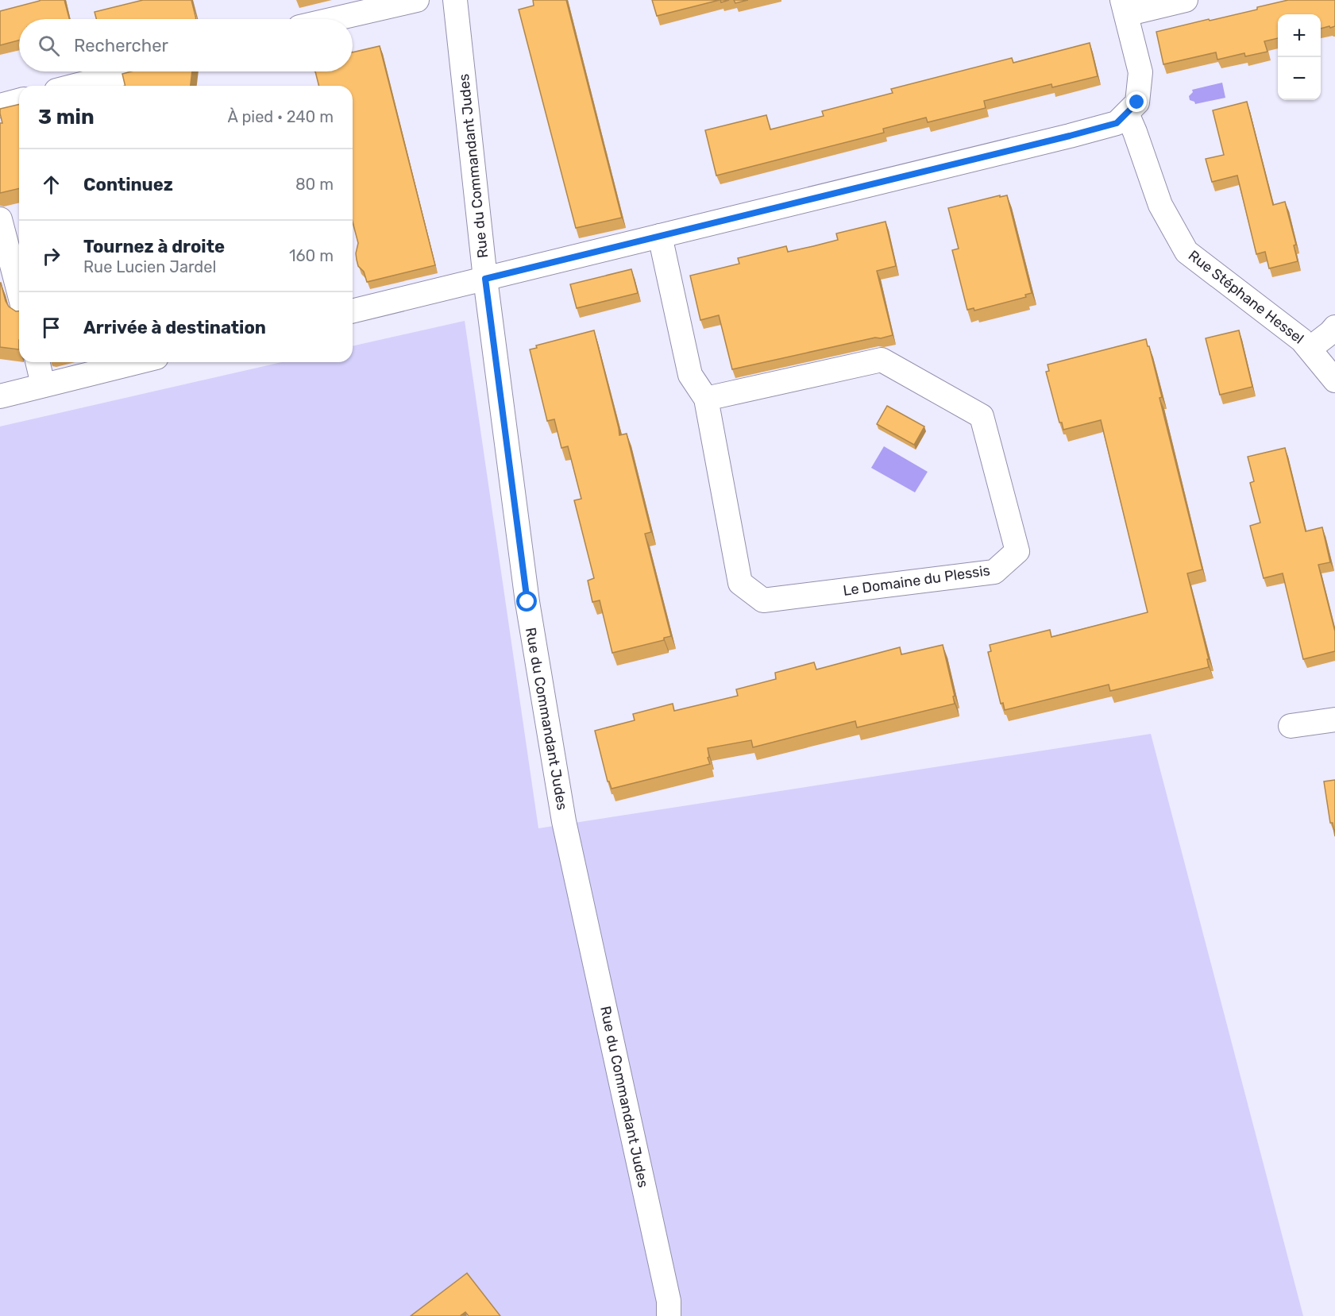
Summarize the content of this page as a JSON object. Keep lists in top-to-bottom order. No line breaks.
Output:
{"streets":{"street":["Rue du Commandant Judes","Rue Stéphane Hessel","Le Domaine du Plessis"]},"page":{"map_buttons":["+","−"],"search":"Rechercher","heading":["3 min","À pied · 240 m"],"list":[["Continuez","80 m"],["Tournez à droite","Rue Lucien Jardel","160 m"],"Arrivée à destination"]}}
